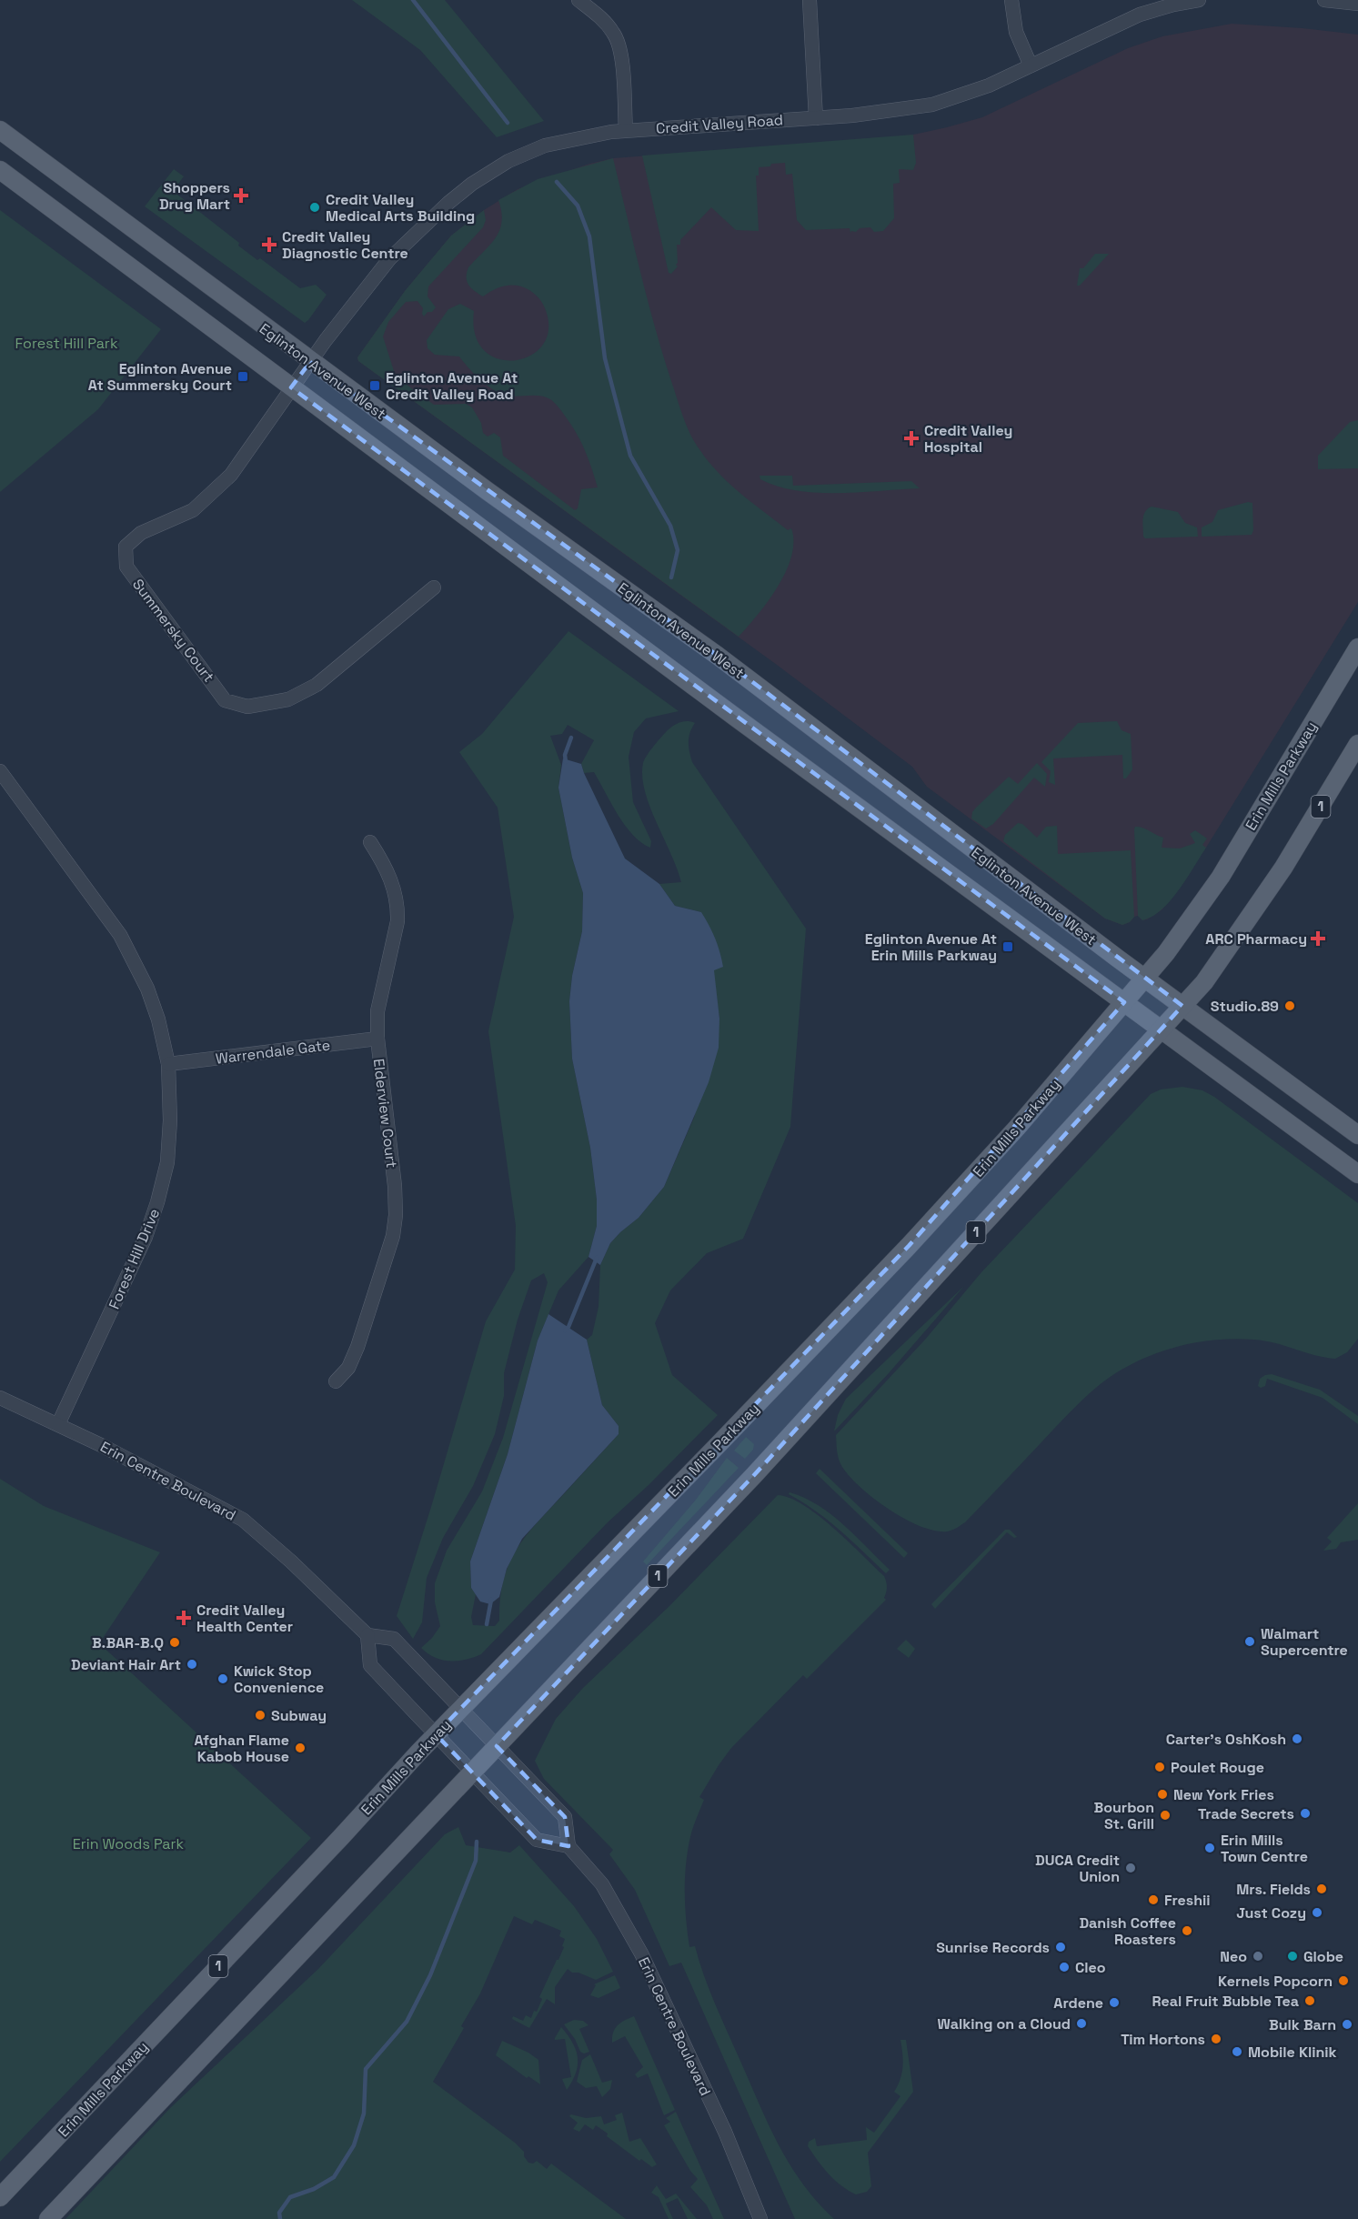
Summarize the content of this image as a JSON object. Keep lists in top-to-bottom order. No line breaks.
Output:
{"streets":{"main road":["Eglinton Avenue West","Erin Mills Parkway","1"],"street":["Credit Valley Road","Summersky Court","Warrendale Gate","Elderview Court","Forest Hill Drive","Erin Centre Boulevard"]},"crossings":[["Credit Valley Road","Eglinton Avenue West"],["Credit Valley Road","Summersky Court"],["Eglinton Avenue West","Summersky Court"],["Eglinton Avenue West","Erin Mills Parkway"],["Eglinton Avenue West","1"],["Warrendale Gate","Elderview Court"],["Warrendale Gate","Forest Hill Drive"],["Forest Hill Drive","Erin Centre Boulevard"]],"parks":["Forest Hill Park","Erin Woods Park"],"places":{"health":["Shoppers Drug Mart","Credit Valley Diagnostic Centre","Credit Valley Hospital","ARC Pharmacy","Credit Valley Health Center"],"other":["Credit Valley Medical Arts Building","Studio.89","Walmart Supercentre","B.BAR-B.Q","Deviant Hair Art","Kwick Stop Convenience","Subway","Carter's OshKosh","Afghan Flame Kabob House","Poulet Rouge","New York Fries","Trade Secrets","Bourbon St. Grill","Erin Mills Town Centre","DUCA Credit Union","Mrs. Fields","Freshii","Just Cozy","Danish Coffee Roasters","Sunrise Records","Neo","Globe","Cleo","Kernels Popcorn","Real Fruit Bubble Tea","Ardene","Walking on a Cloud","Bulk Barn","Tim Hortons","Mobile Klinik"],"transit":["Eglinton Avenue At Summersky Court","Eglinton Avenue At Credit Valley Road","Eglinton Avenue At Erin Mills Parkway"]}}
